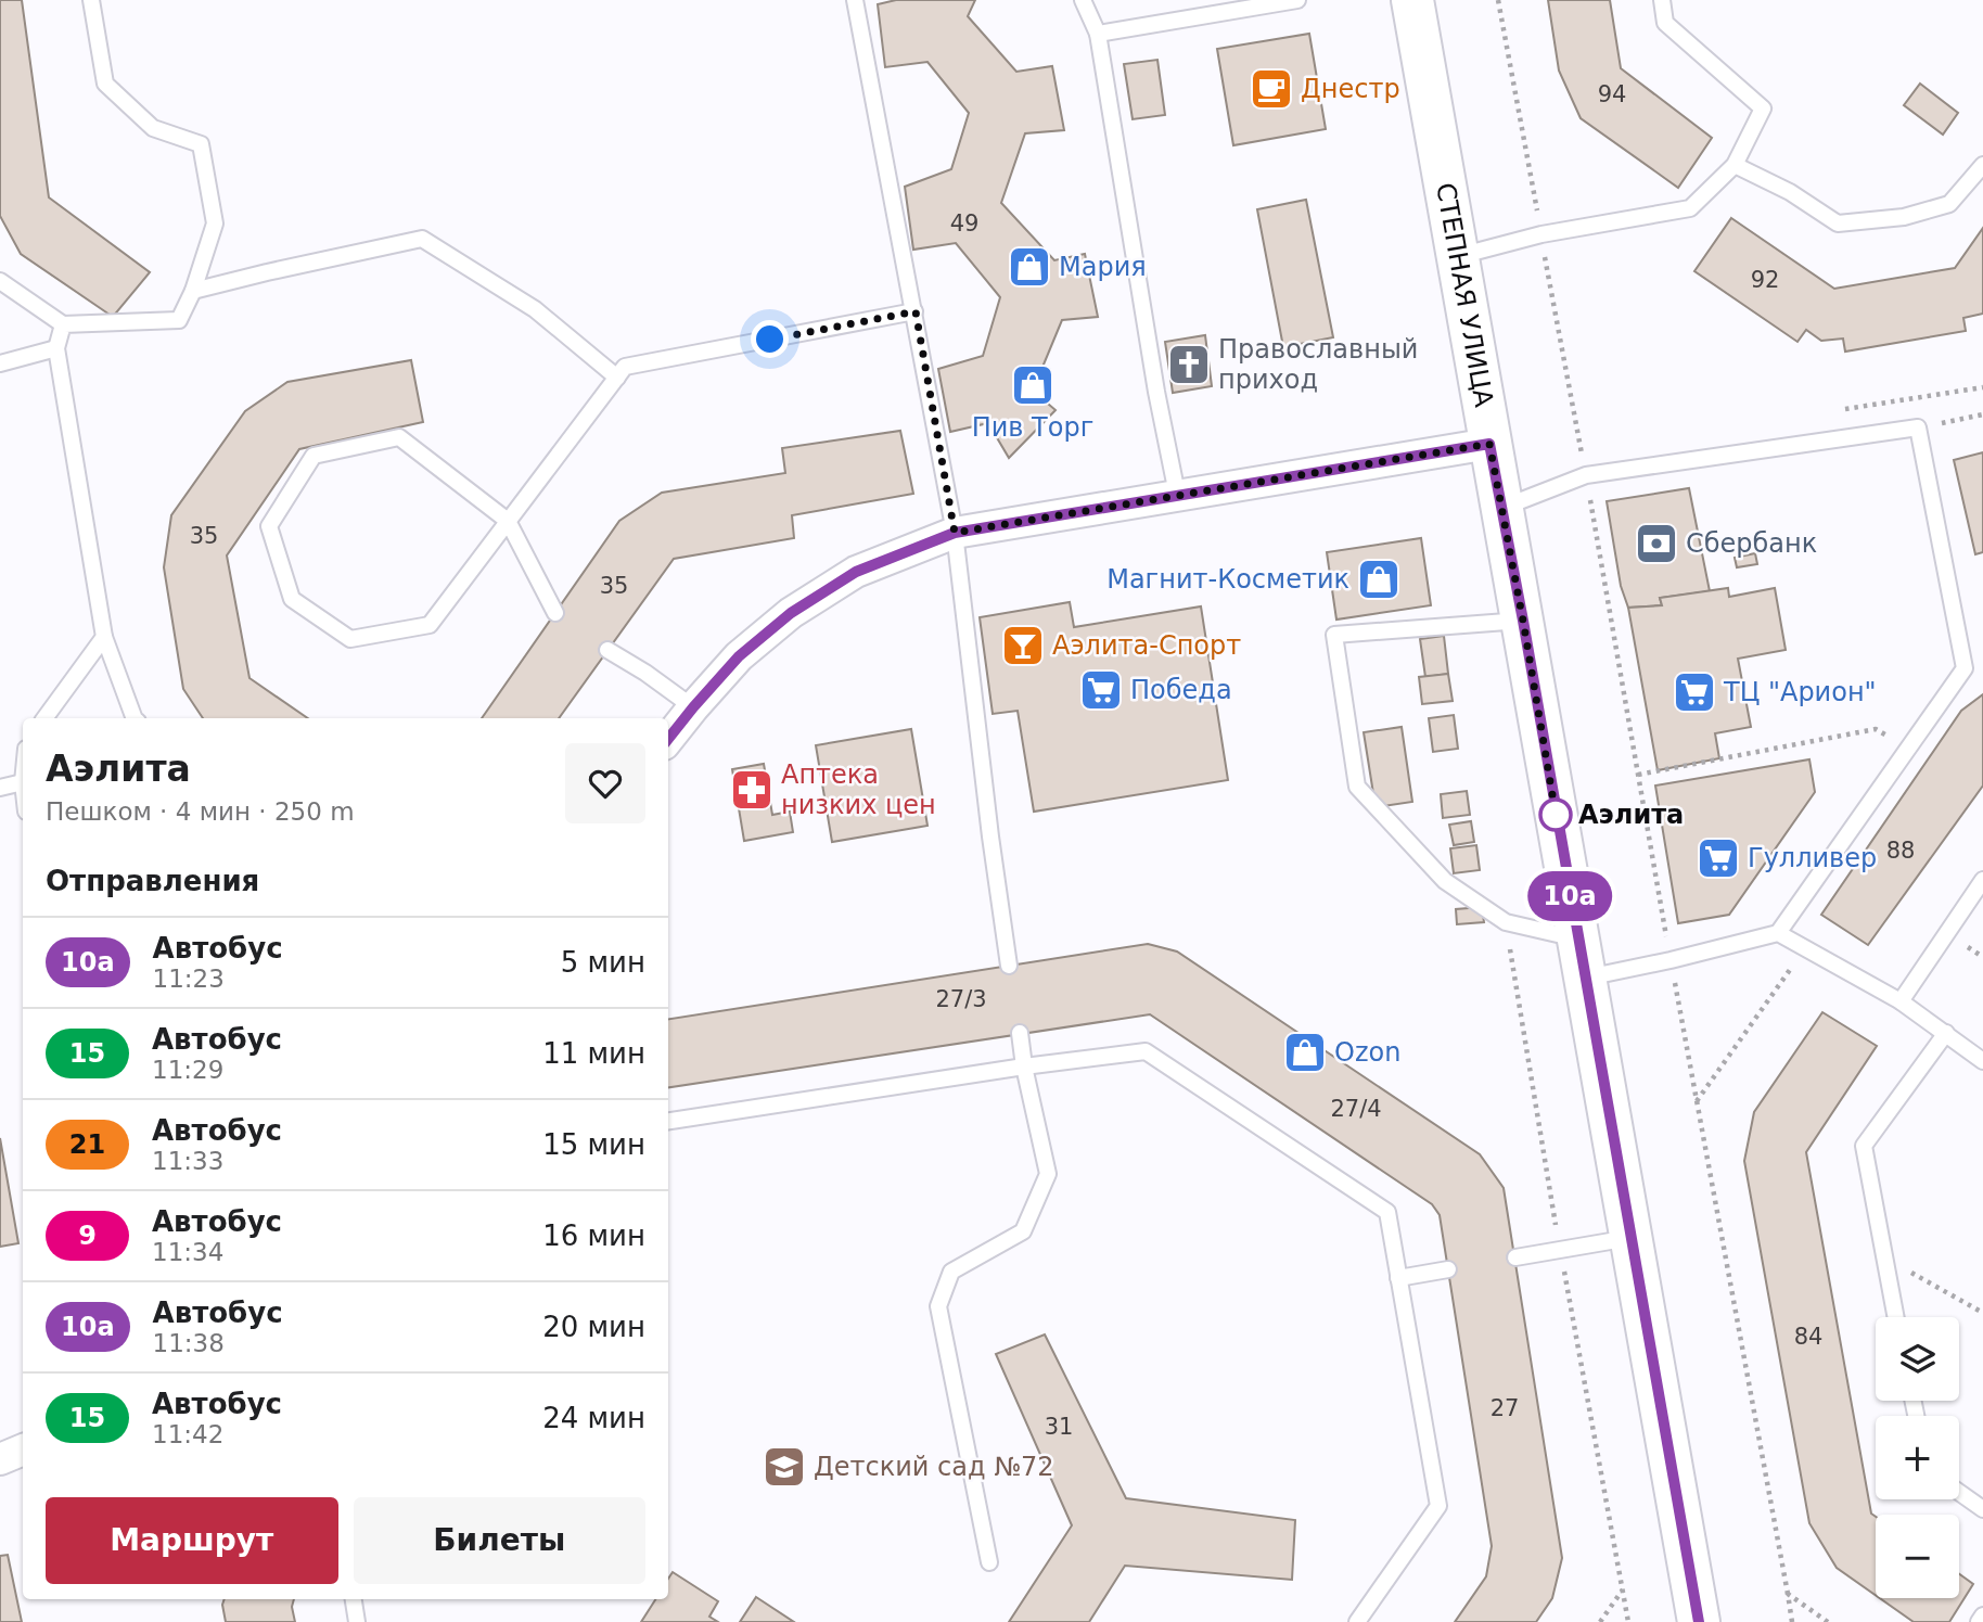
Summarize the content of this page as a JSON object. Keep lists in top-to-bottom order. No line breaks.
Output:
{"streets":{"street":["СТЕПНАЯ УЛИЦА"]},"places":{"cafe":["Днестр"],"shop":["Мария","Пив Торг","Магнит-Косметик","Ozon"],"church":["Православный приход"],"bank":["Сбербанк"],"bar":["Аэлита-Спорт"],"supermarket":["Победа","ТЦ \"Арион\"","Гулливер"],"pharmacy":["Аптека низких цен"],"other":["Аэлита"],"school or university":["Детский сад №72"]},"lines":["bus line 10а"],"house_numbers":["94","49","92","35","35","88","27/3","27/4","84","27","31"],"page":{"on_map":"10а","heading":[["Аэлита","Пешком · 4 мин · 250 m"],"Отправления"],"list":[{"mark":"10а","name":"Автобус","note":"11:23","value":"5 мин"},{"mark":"15","name":"Автобус","note":"11:29","value":"11 мин"},{"mark":"21","name":"Автобус","note":"11:33","value":"15 мин"},{"mark":"9","name":"Автобус","note":"11:34","value":"16 мин"},{"mark":"10а","name":"Автобус","note":"11:38","value":"20 мин"},{"mark":"15","name":"Автобус","note":"11:42","value":"24 мин"}],"map_buttons":["+","−"],"buttons":["Маршрут","Билеты"]}}
